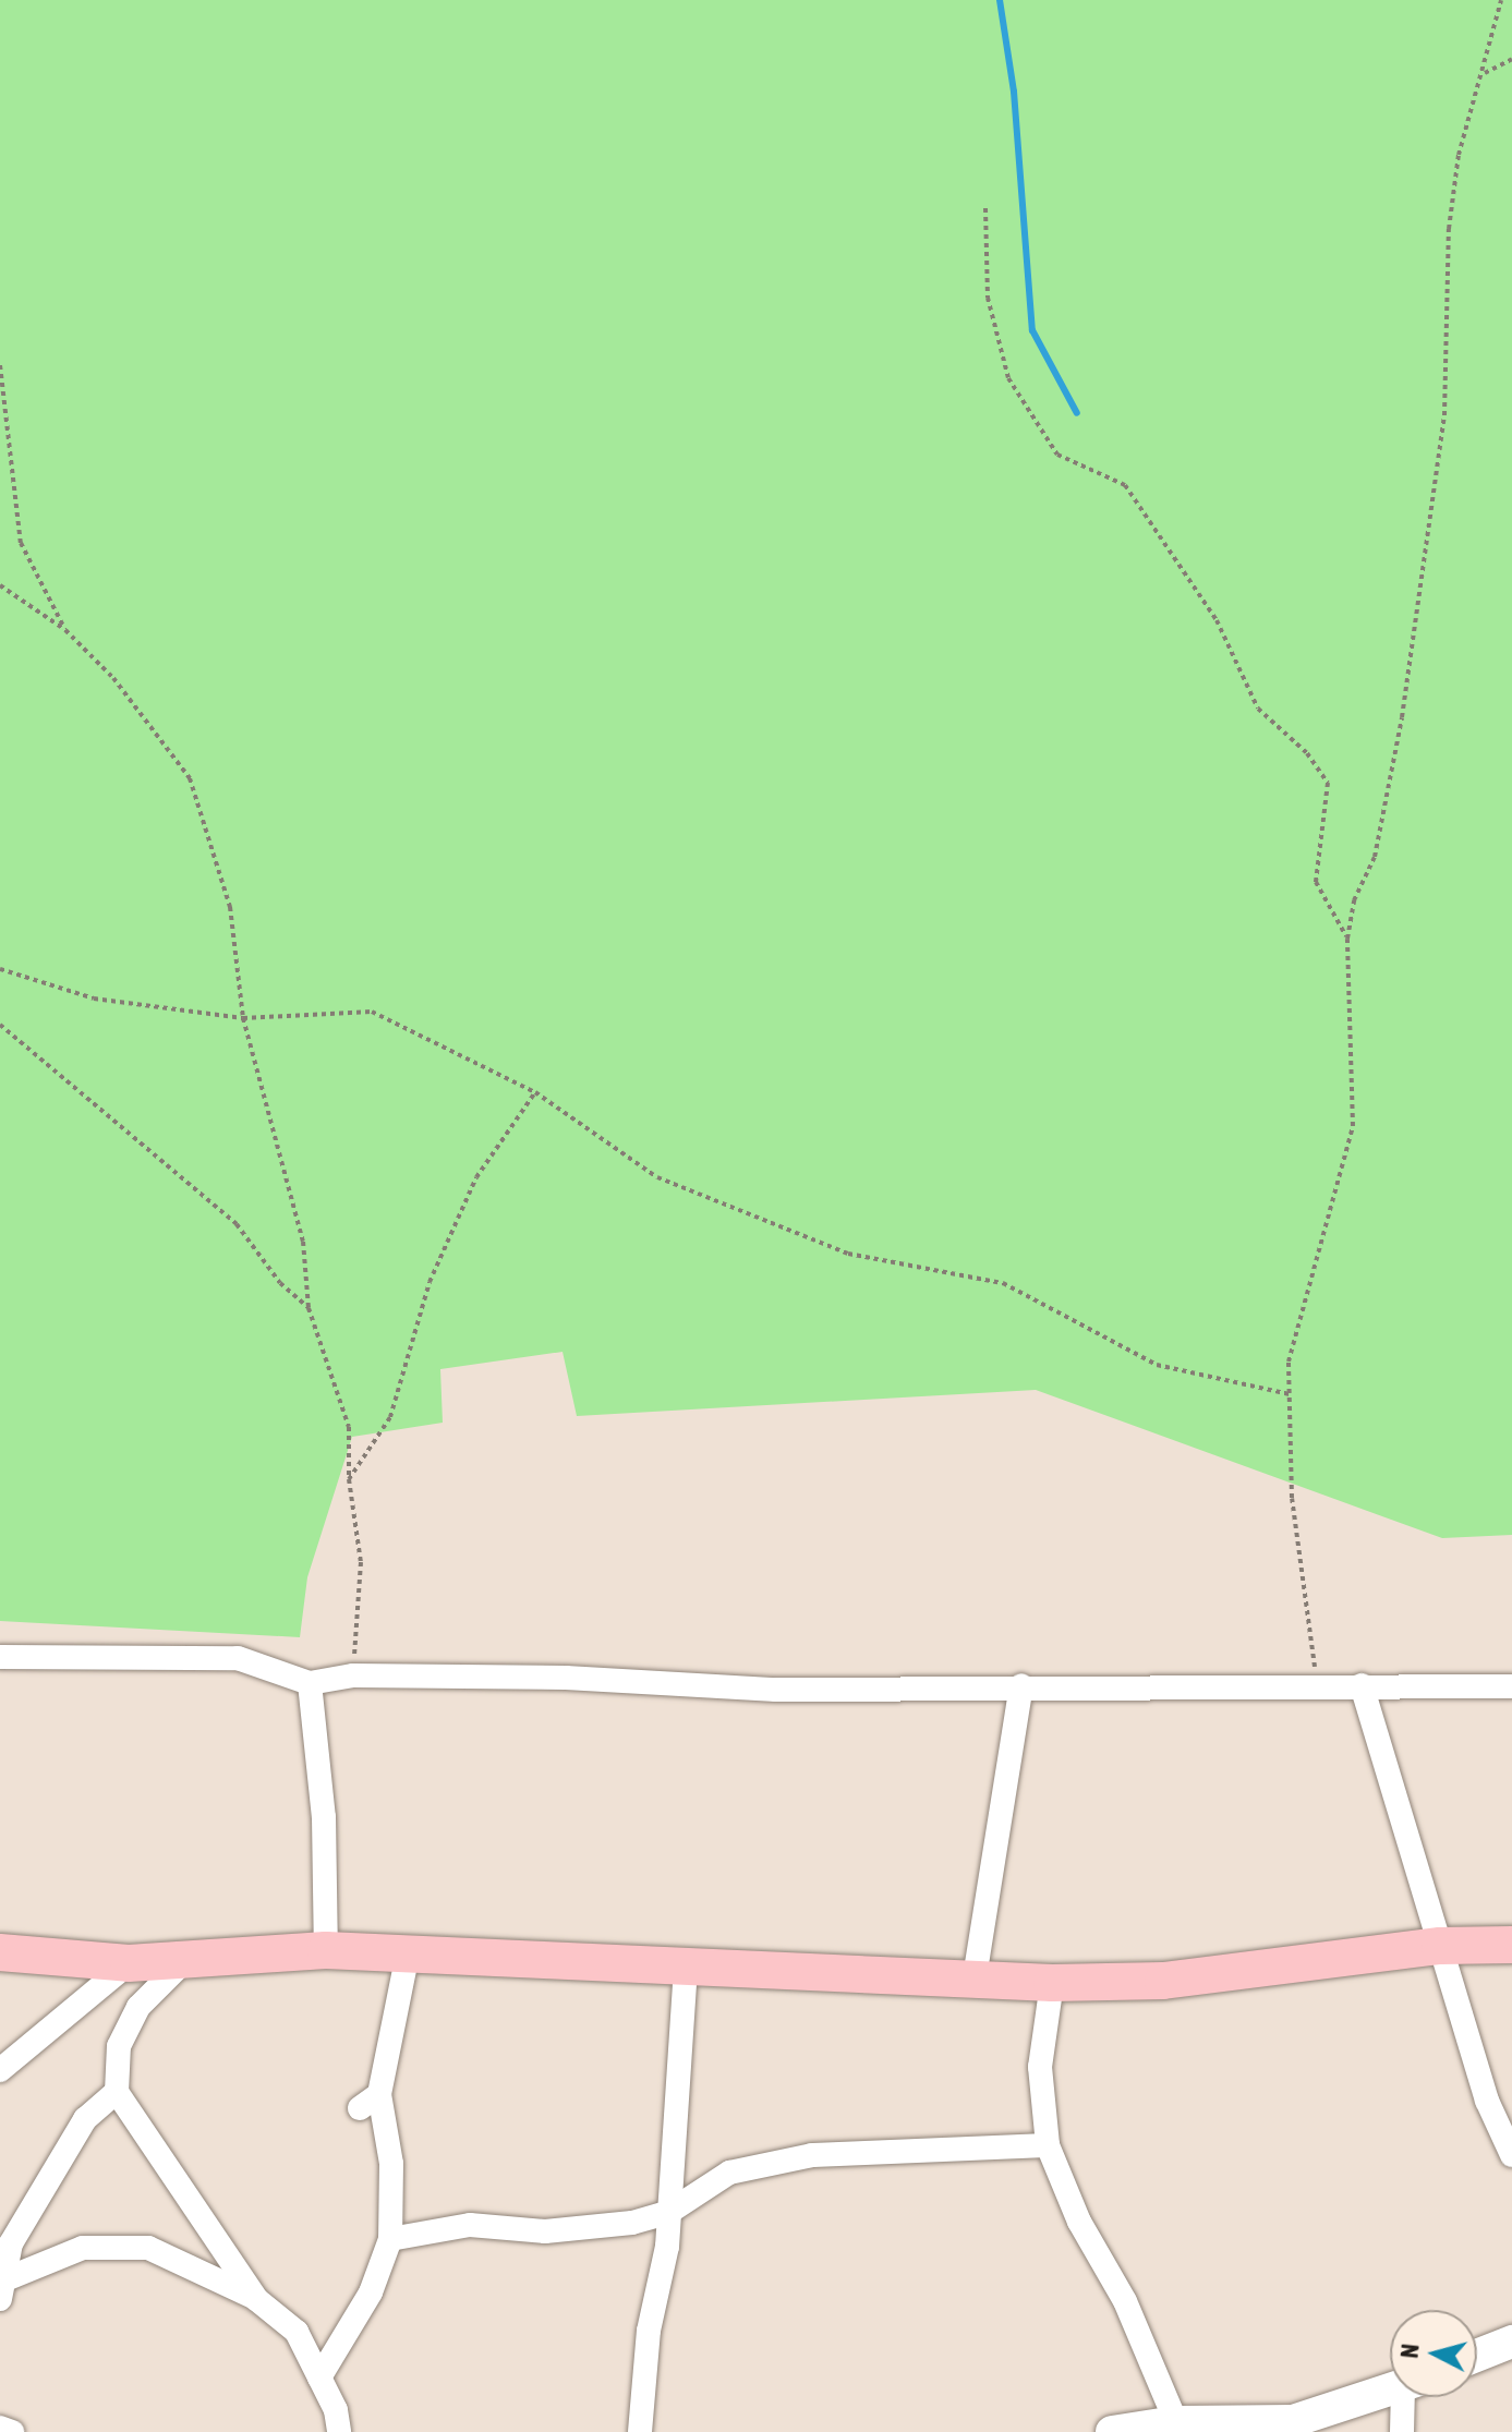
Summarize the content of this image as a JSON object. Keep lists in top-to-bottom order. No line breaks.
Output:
{"north":"left"}
